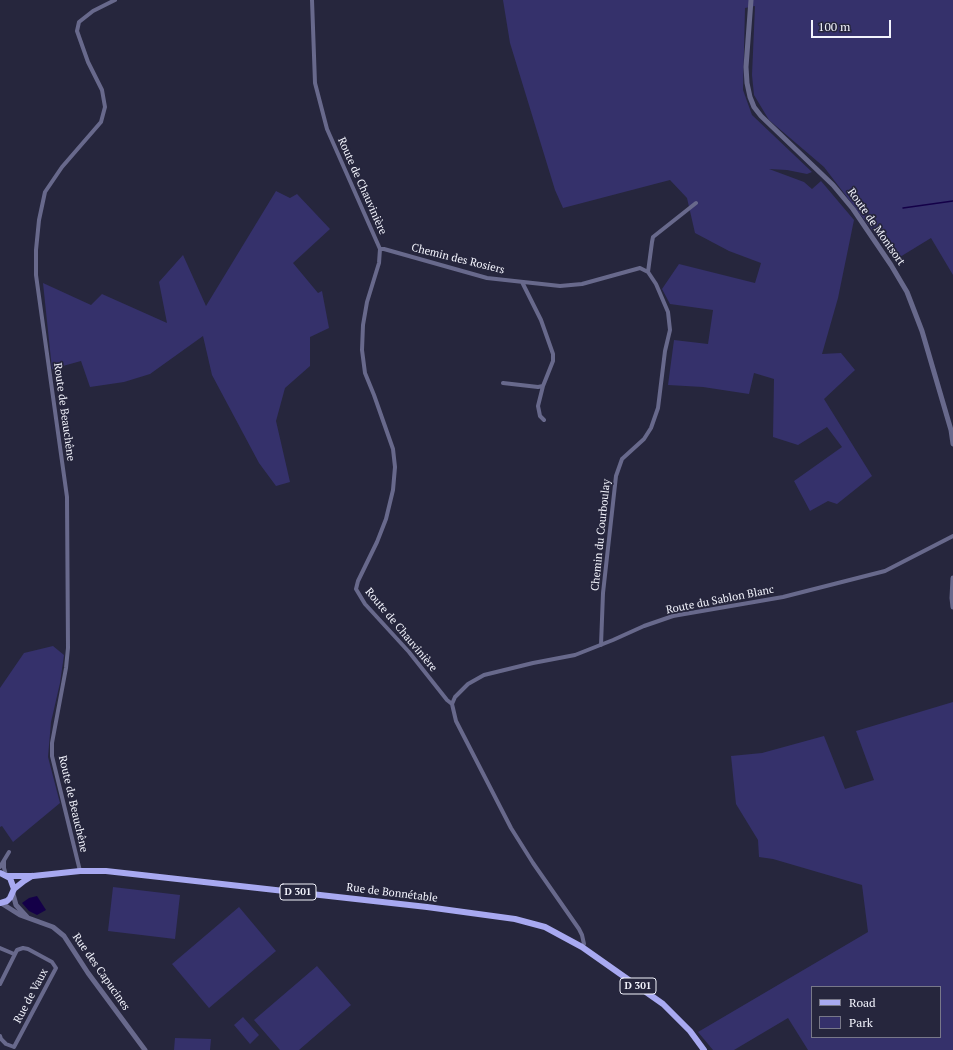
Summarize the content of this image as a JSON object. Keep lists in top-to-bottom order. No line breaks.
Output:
{"streets":{"main road":["D 301","Rue de Bonnétable"],"street":["Route de Chauvinière","Route de Montsort","Chemin des Rosiers","Route de Beauchêne","Chemin du Courboulay","Route du Sablon Blanc","Rue des Capucines","Rue de Vaux"]},"crossings":[["Route de Chauvinière","Chemin des Rosiers"],["Route de Chauvinière","Route du Sablon Blanc"],["Route de Chauvinière","Rue de Bonnétable"],["Chemin des Rosiers","Chemin du Courboulay"],["Route de Beauchêne","Rue de Bonnétable"],["Chemin du Courboulay","Route du Sablon Blanc"],["Rue de Bonnétable","Rue des Capucines"]],"legend":["Road","Park"],"scale_bar":"100 m"}
